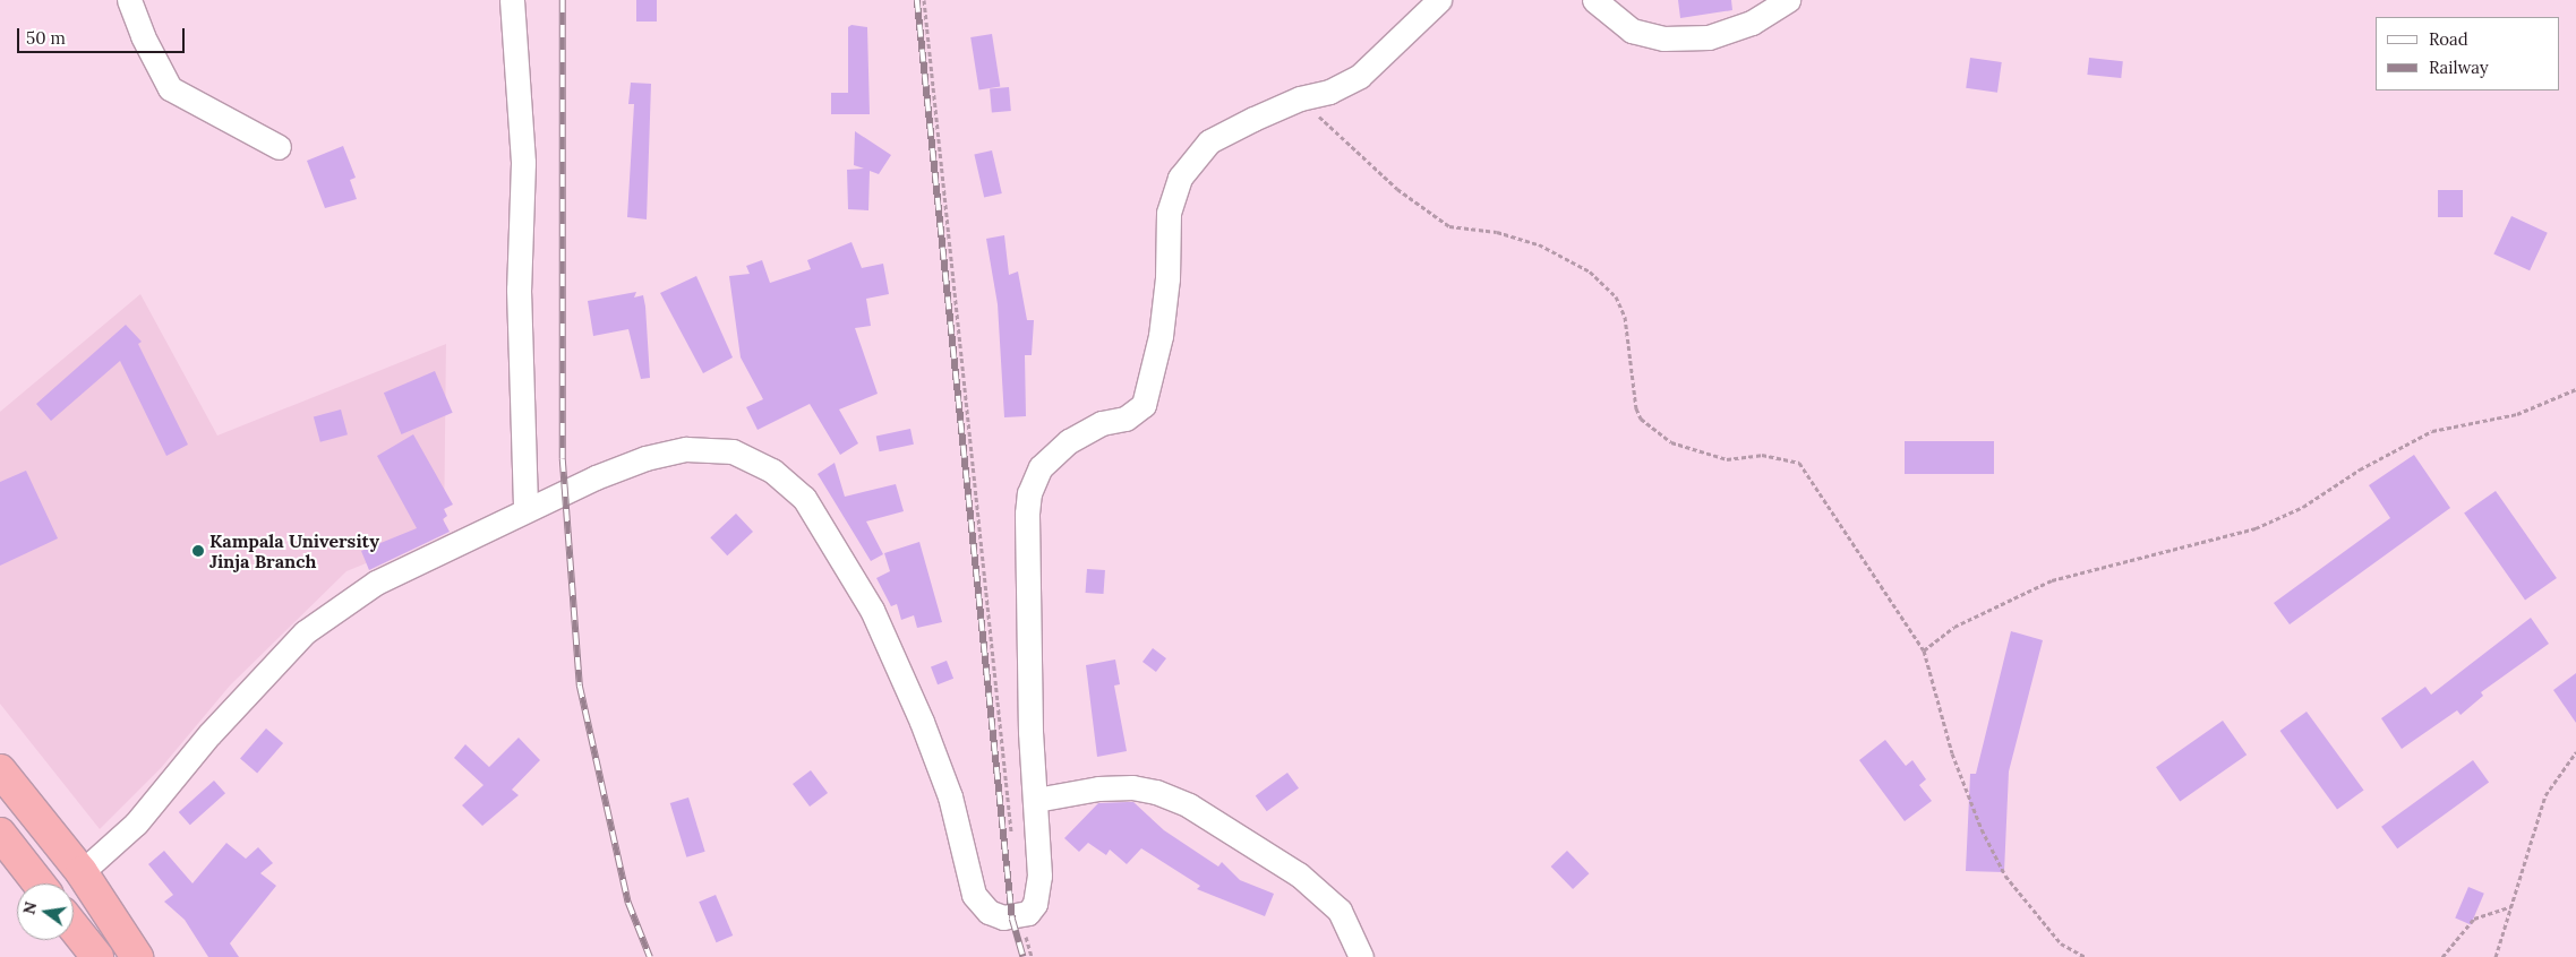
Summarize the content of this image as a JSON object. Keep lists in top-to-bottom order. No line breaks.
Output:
{"places":["Kampala University Jinja Branch"],"legend":["Road","Railway"],"scale_bar":"50 m","north":"left"}
